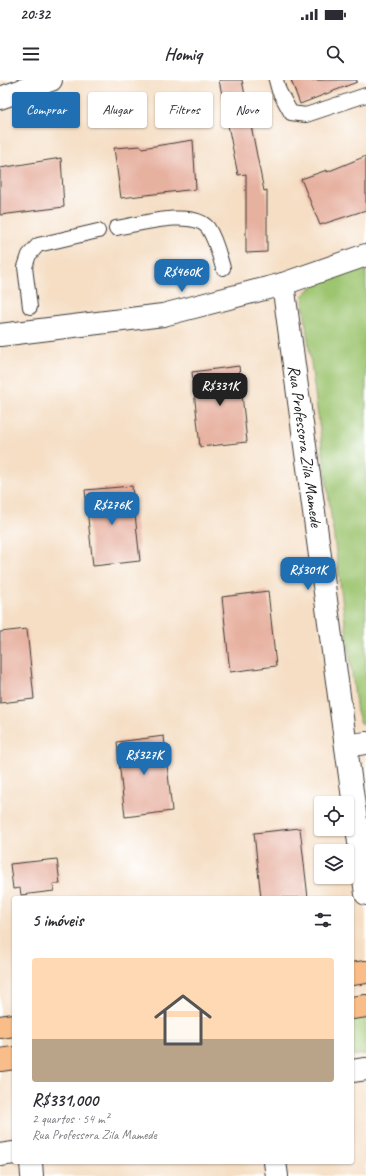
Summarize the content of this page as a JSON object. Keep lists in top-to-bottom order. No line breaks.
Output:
{"streets":{"street":["Rua Professora Zila Mamede"]},"page":{"status":"20:32","header":"Homiq","chip":["Comprar","Alugar","Filtros","Novo"],"price":["R$460K","R$331K","R$276K","R$301K","R$327K"],"heading":"5 imóveis","list":[{"name":"R$331,000","note":"2 quartos · 54 m² · Rua Professora Zila Mamede"}]}}
